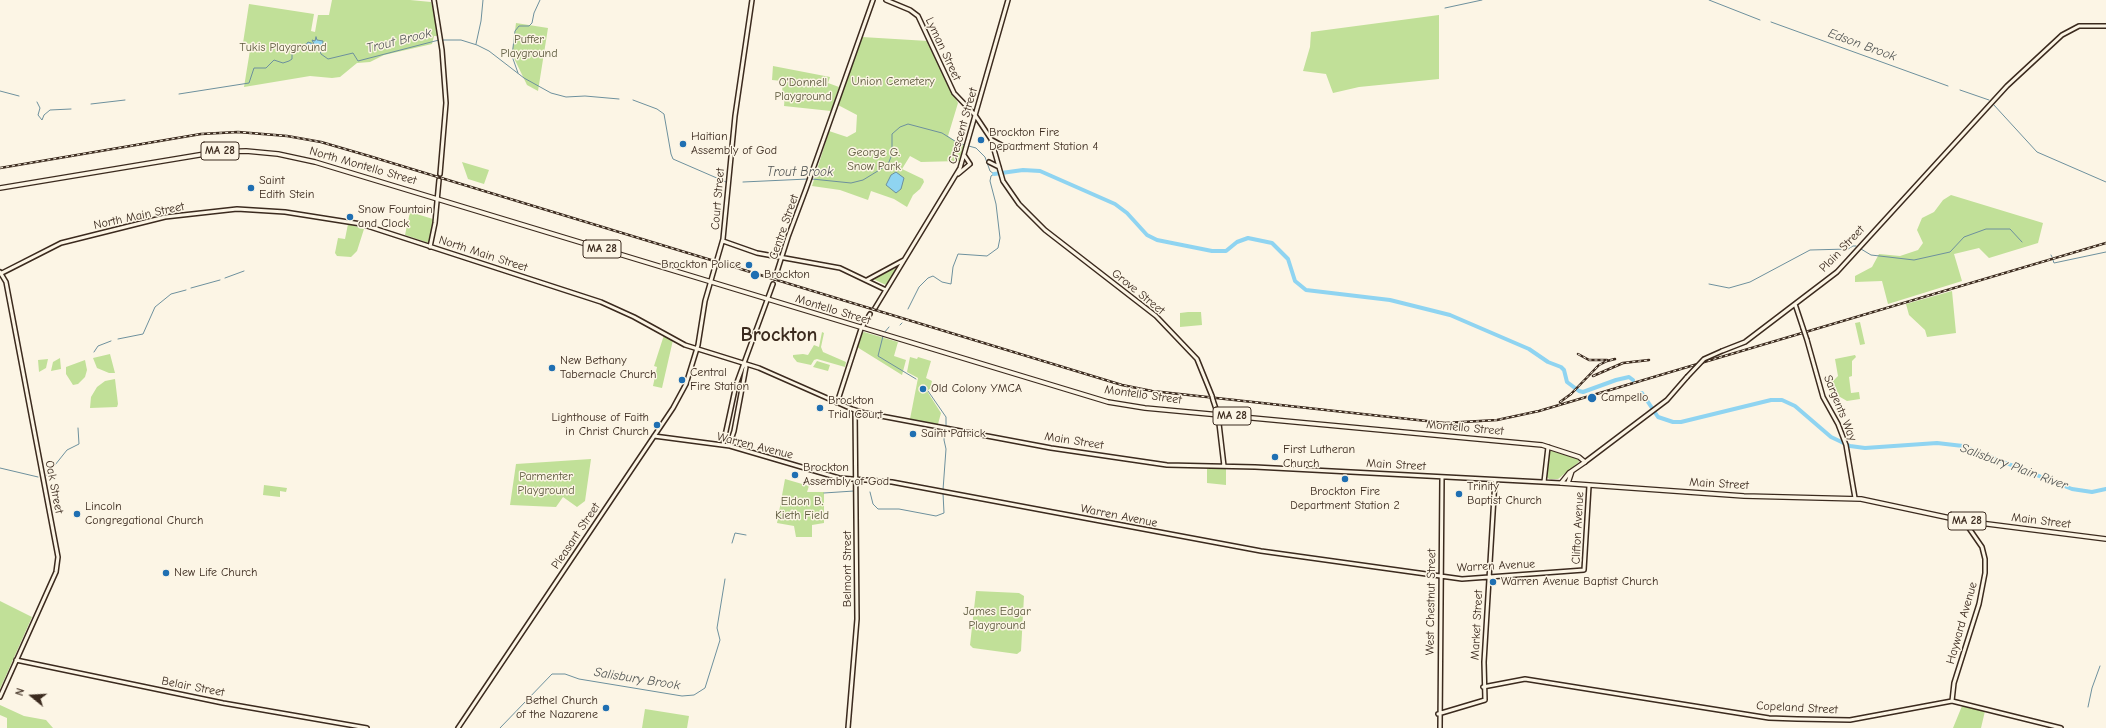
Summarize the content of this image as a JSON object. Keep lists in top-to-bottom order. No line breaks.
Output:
{"streets":{"main road":["Lyman Street","Crescent Street","MA 28","North Montello Street","Court Street","North Main Street","Centre Street","Plain Street","Grove Street","Montello Street","Sargents Way","Main Street","Warren Avenue","Oak Street","Clifton Avenue","Pleasant Street","Belmont Street","West Chestnut Street","Hayward Avenue","Market Street","Belair Street","Copeland Street"]},"crossings":[["Lyman Street","Crescent Street"],["Lyman Street","Grove Street"],["North Montello Street","Court Street"],["North Montello Street","Montello Street"],["Court Street","North Main Street"],["Court Street","Montello Street"],["Court Street","Main Street"],["Court Street","Pleasant Street"],["North Main Street","Main Street"],["North Main Street","Oak Street"],["North Main Street","Pleasant Street"],["Plain Street","Montello Street"],["Plain Street","Sargents Way"],["Plain Street","Main Street"],["Grove Street","Montello Street"],["Grove Street","Main Street"],["Sargents Way","Main Street"],["Main Street","Clifton Avenue"],["Main Street","Pleasant Street"],["Main Street","Belmont Street"],["Main Street","West Chestnut Street"],["Main Street","Hayward Avenue"],["Main Street","Market Street"],["Warren Avenue","Clifton Avenue"],["Warren Avenue","Pleasant Street"],["Warren Avenue","Belmont Street"],["Warren Avenue","West Chestnut Street"],["Warren Avenue","Market Street"],["Oak Street","Belair Street"],["West Chestnut Street","Market Street"],["Hayward Avenue","Copeland Street"],["Market Street","Copeland Street"]],"districts":["Brockton"],"water":["Trout Brook","Edson Brook","Salisbury Plain River","Salisbury Brook"],"parks":["Puffer Playground","Tukis Playground","Union Cemetery","O'Donnell Playground","George G. Snow Park","Parmenter Playground","Eldon B. Kieth Field","James Edgar Playground"],"places":["Brockton Fire Department Station 4","Haitian Assembly of God","Saint Edith Stein","Snow Fountain and Clock","Brockton Police","Brockton","New Bethany Tabernacle Church","Central Fire Station","Old Colony YMCA","Campello","Brockton Trial Court","Lighthouse of Faith in Christ Church","Saint Patrick","First Lutheran Church","Brockton Assembly of God","Brockton Fire Department Station 2","Trinity Baptist Church","Lincoln Congregational Church","New Life Church","Warren Avenue Baptist Church","Bethel Church of the Nazarene"],"north":"left"}
